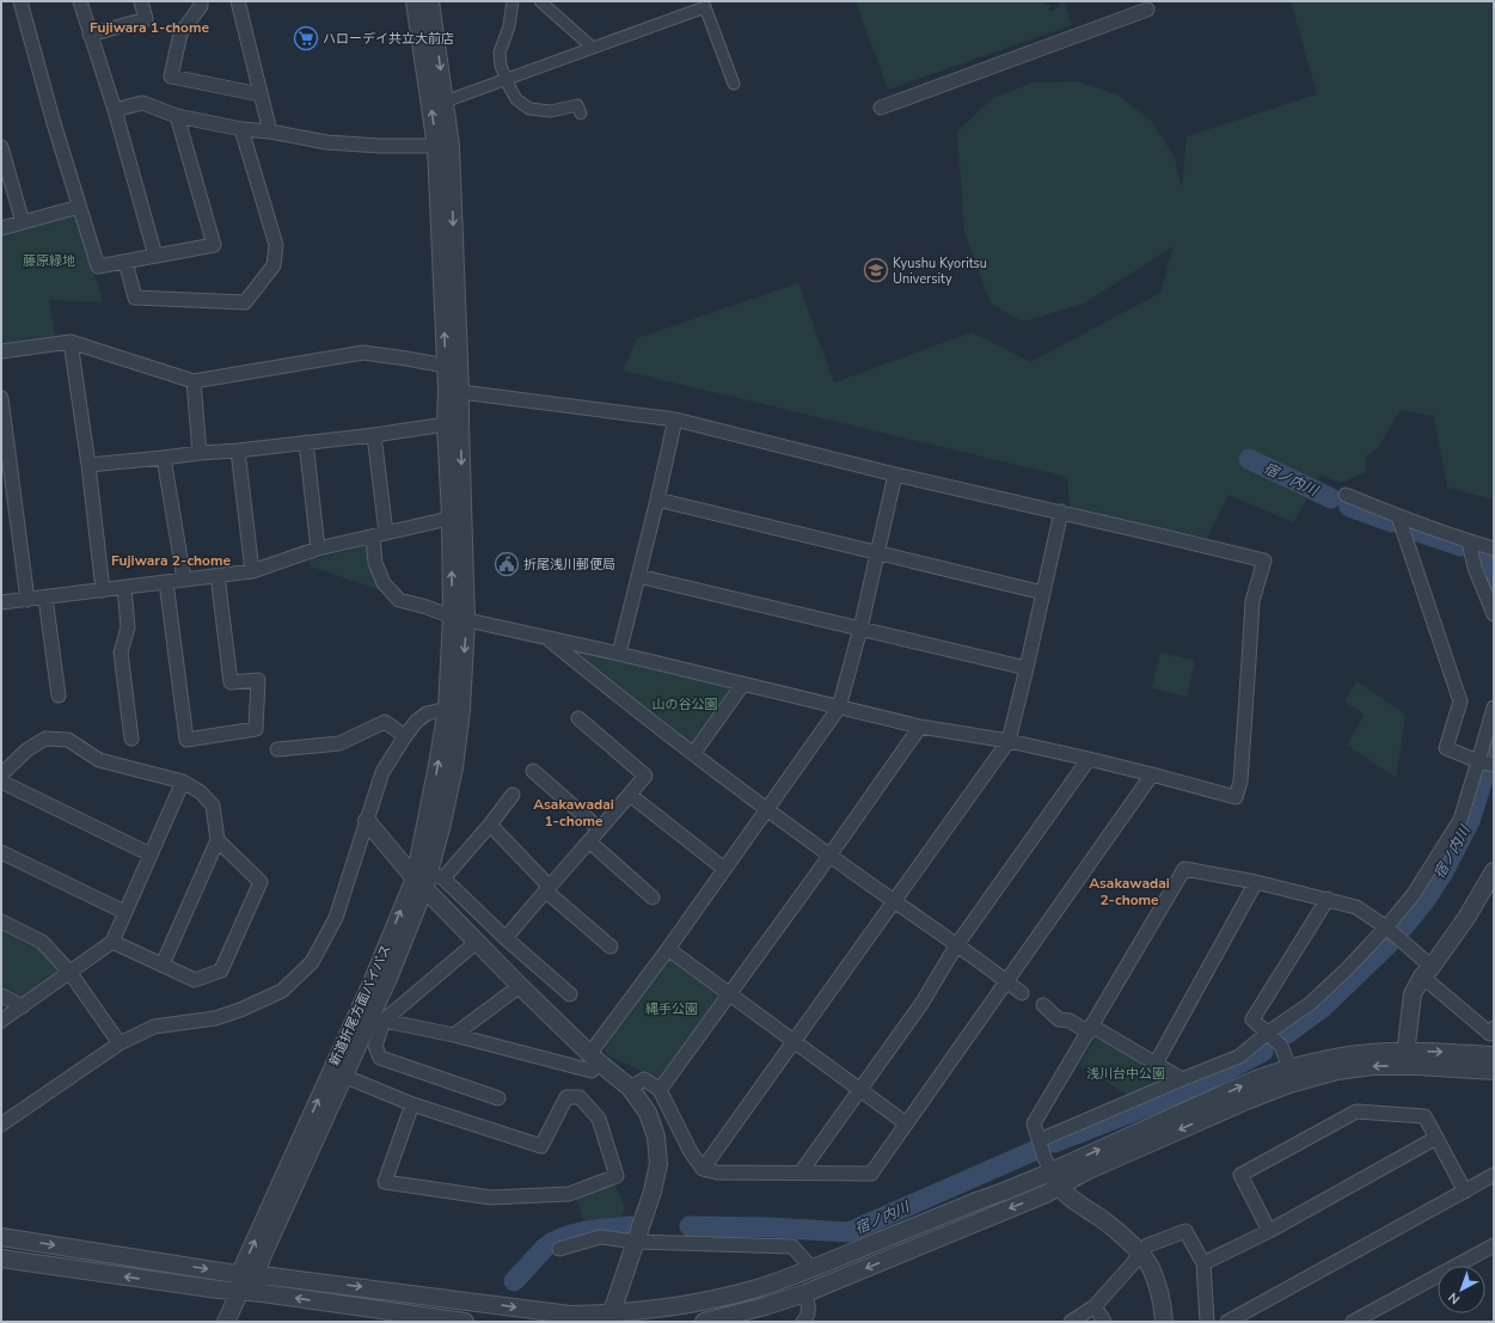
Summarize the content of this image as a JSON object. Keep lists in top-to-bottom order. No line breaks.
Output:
{"streets":{"street":["新道折尾方面バイパス"]},"districts":["Fujiwara 1-chome","Fujiwara 2-chome","Asakawadai 1-chome","Asakawadai 2-chome"],"water":["宿ノ内川"],"parks":["藤原緑地","山の谷公園","縄手公園","浅川台中公園"],"places":{"supermarket":["ハローデイ共立大前店"],"school or university":["Kyushu Kyoritsu University"],"public building":["折尾浅川郵便局"]},"north":"bottom left"}
